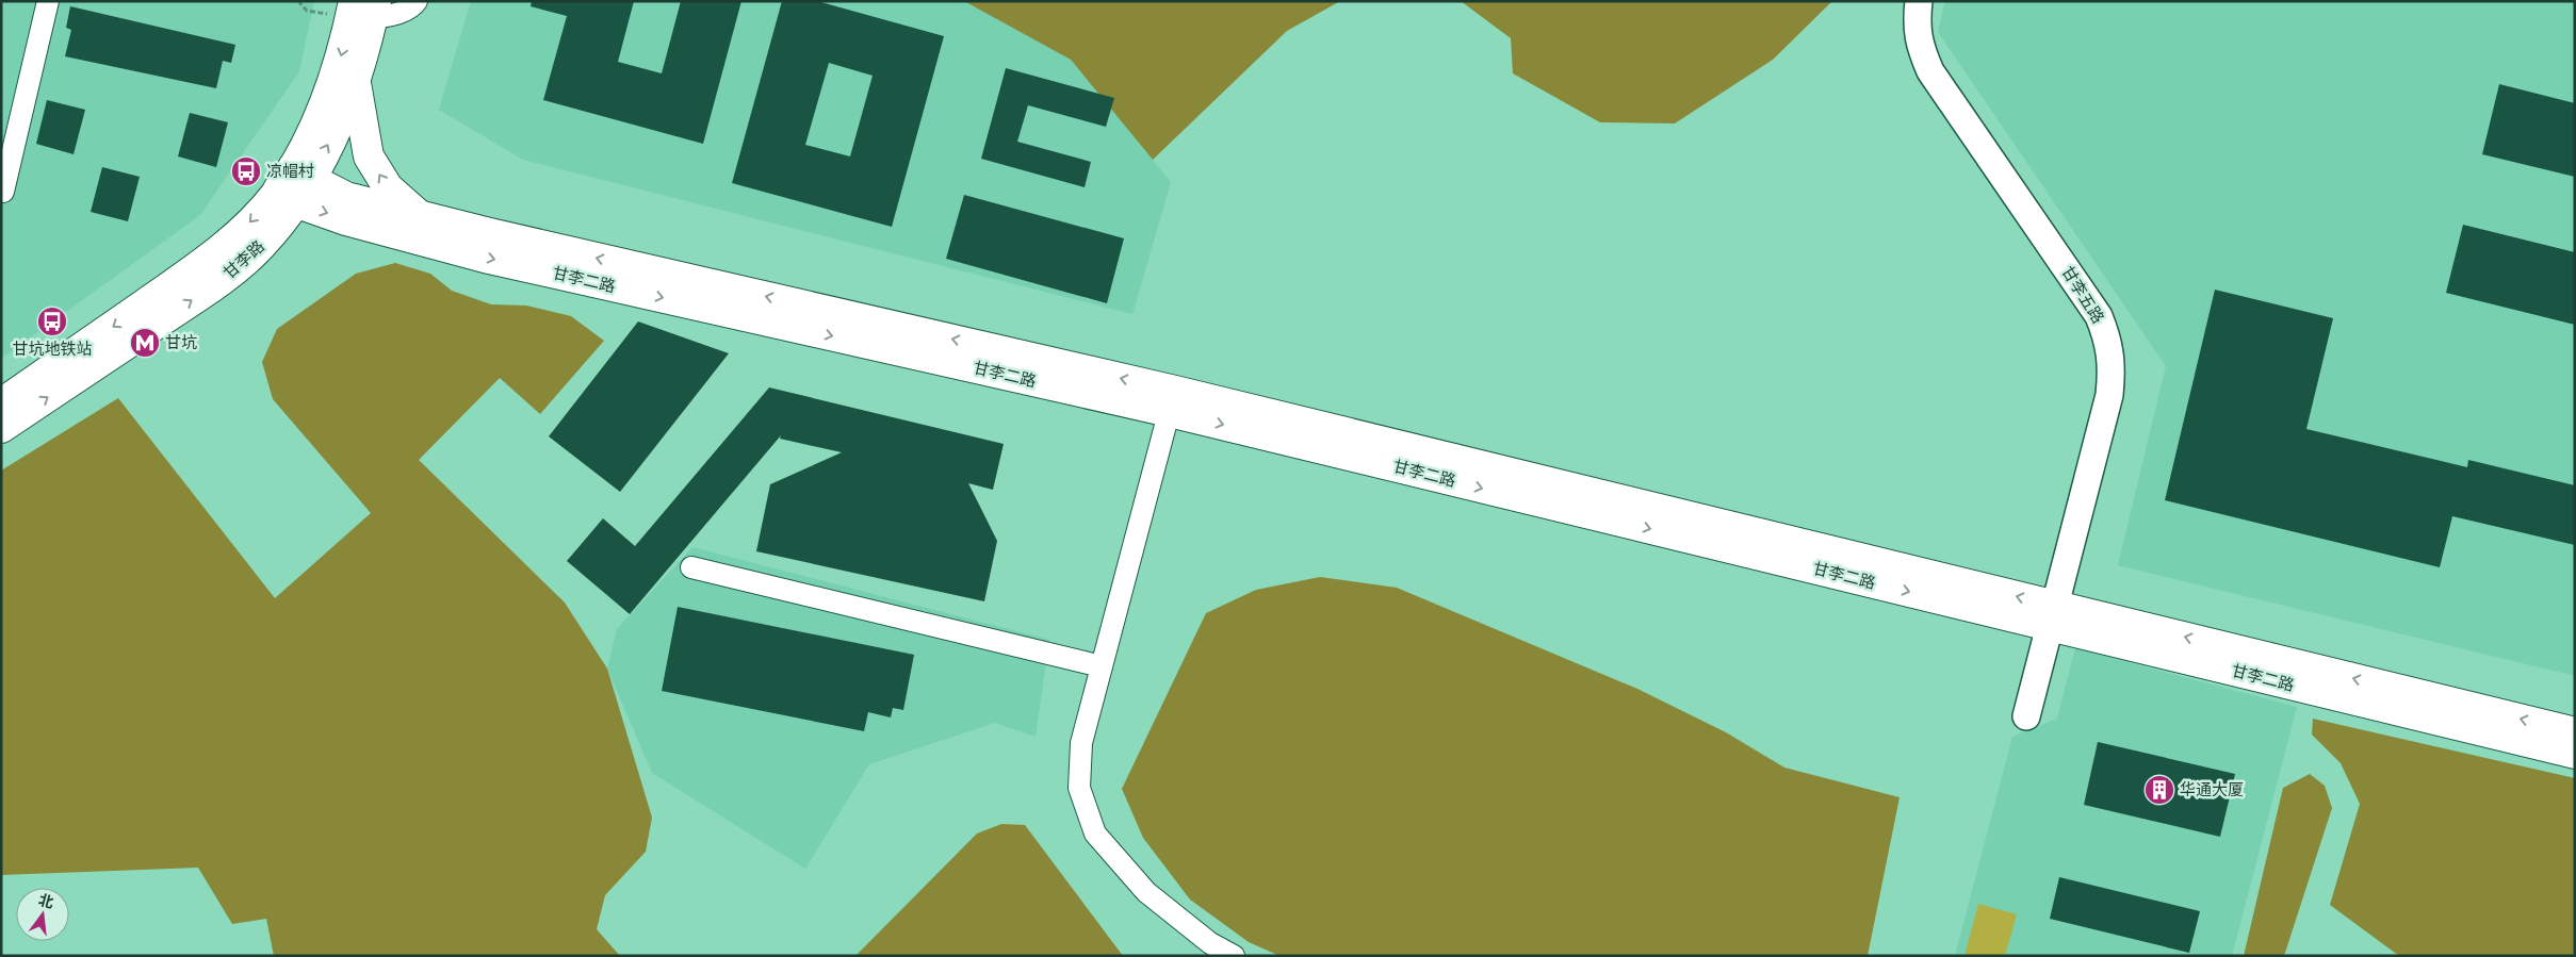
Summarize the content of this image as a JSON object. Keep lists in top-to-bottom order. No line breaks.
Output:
{"streets":{"main road":["甘李路","甘李二路"],"street":["甘李五路"]},"crossings":[["甘李路","甘李二路"],["甘李二路","甘李五路"]],"places":{"bus stop":["凉帽村","甘坑地铁站"],"metro station":["甘坑"],"building":["华通大厦"]},"north":"top"}
